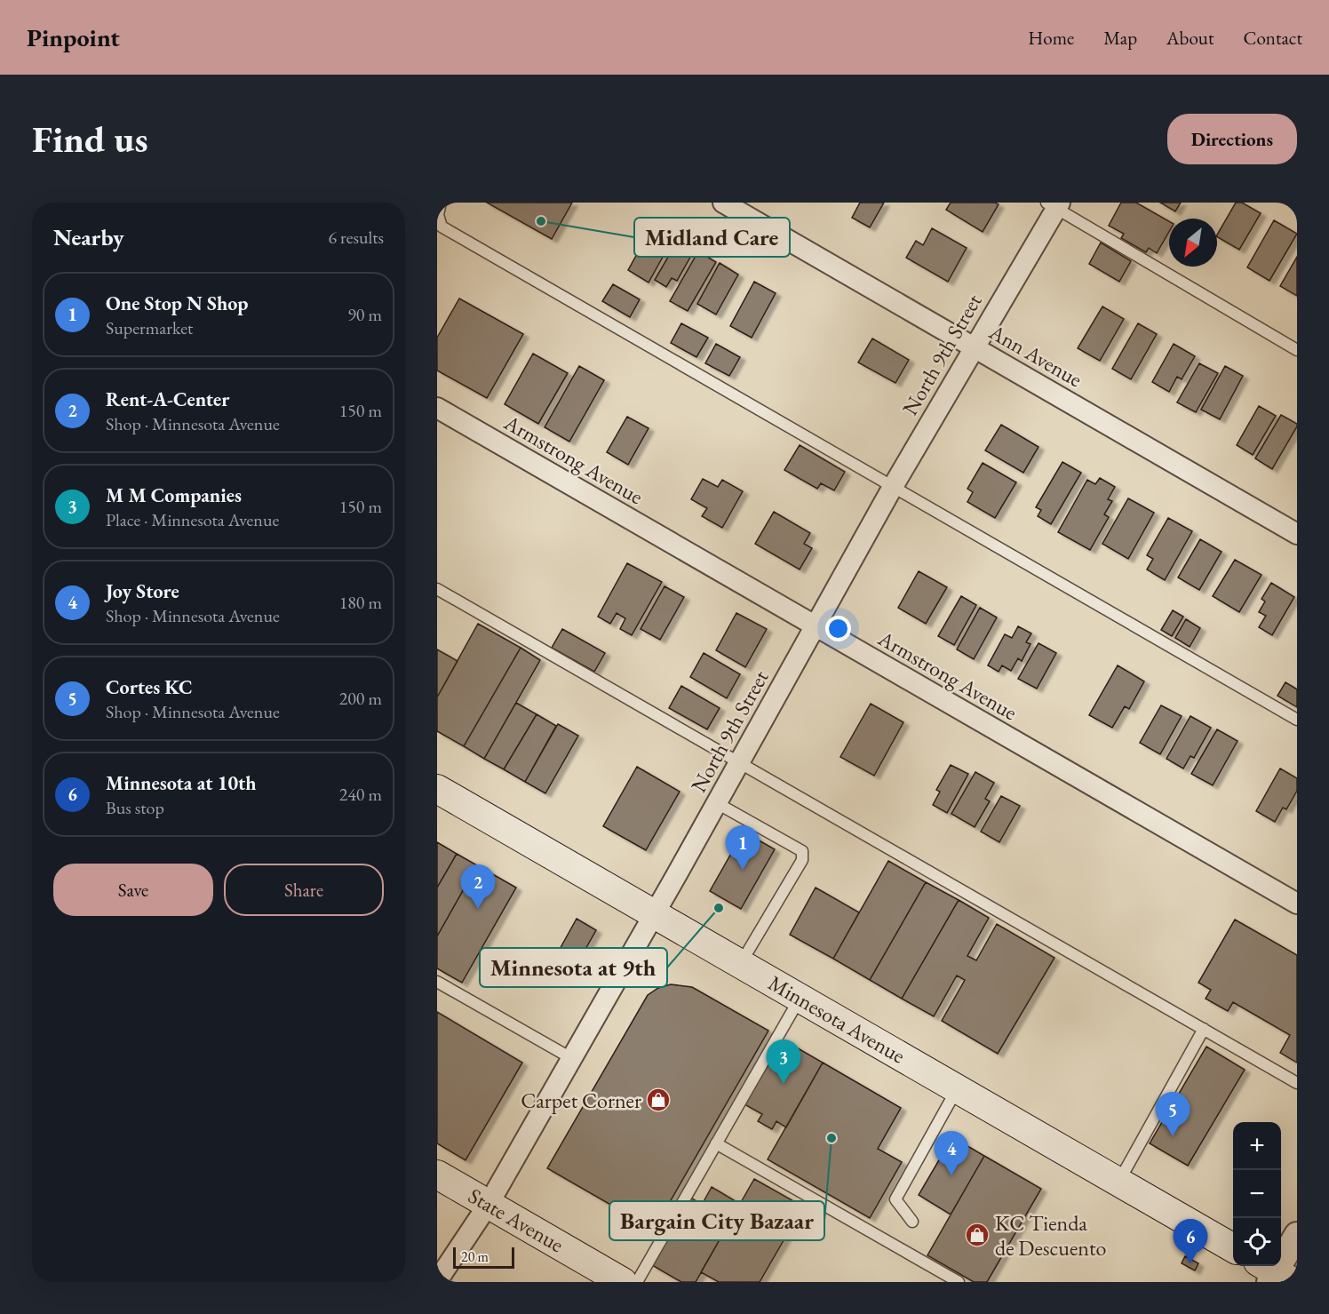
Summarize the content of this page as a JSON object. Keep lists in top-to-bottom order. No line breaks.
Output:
{"streets":{"main road":["Minnesota Avenue","State Avenue"],"street":["North 9th Street","Ann Avenue","Armstrong Avenue"]},"crossings":[["North 9th Street","Ann Avenue"],["North 9th Street","Armstrong Avenue"],["North 9th Street","Minnesota Avenue"],["North 9th Street","State Avenue"]],"places":{"other":["Midland Care","Minnesota at 9th","Bargain City Bazaar"],"shop":["Carpet Corner","KC Tienda de Descuento"]},"scale_bar":"20 m","north":"bottom left","page":{"header":"Pinpoint","nav":["Home","Map","About","Contact"],"buttons":["Directions",["Save","Share"]],"title":"Find us","heading":["Nearby","6 results"],"list":[{"mark":"1","name":"One Stop N Shop","note":"Supermarket","value":"90 m"},{"mark":"2","name":"Rent-A-Center","note":"Shop · Minnesota Avenue","value":"150 m"},{"mark":"3","name":"M M Companies","note":"Place · Minnesota Avenue","value":"150 m"},{"mark":"4","name":"Joy Store","note":"Shop · Minnesota Avenue","value":"180 m"},{"mark":"5","name":"Cortes KC","note":"Shop · Minnesota Avenue","value":"200 m"},{"mark":"6","name":"Minnesota at 10th","note":"Bus stop","value":"240 m"}],"pins":["1","2","3","5","4","6"],"map_buttons":["+","−"],"scale":"20 m"}}
